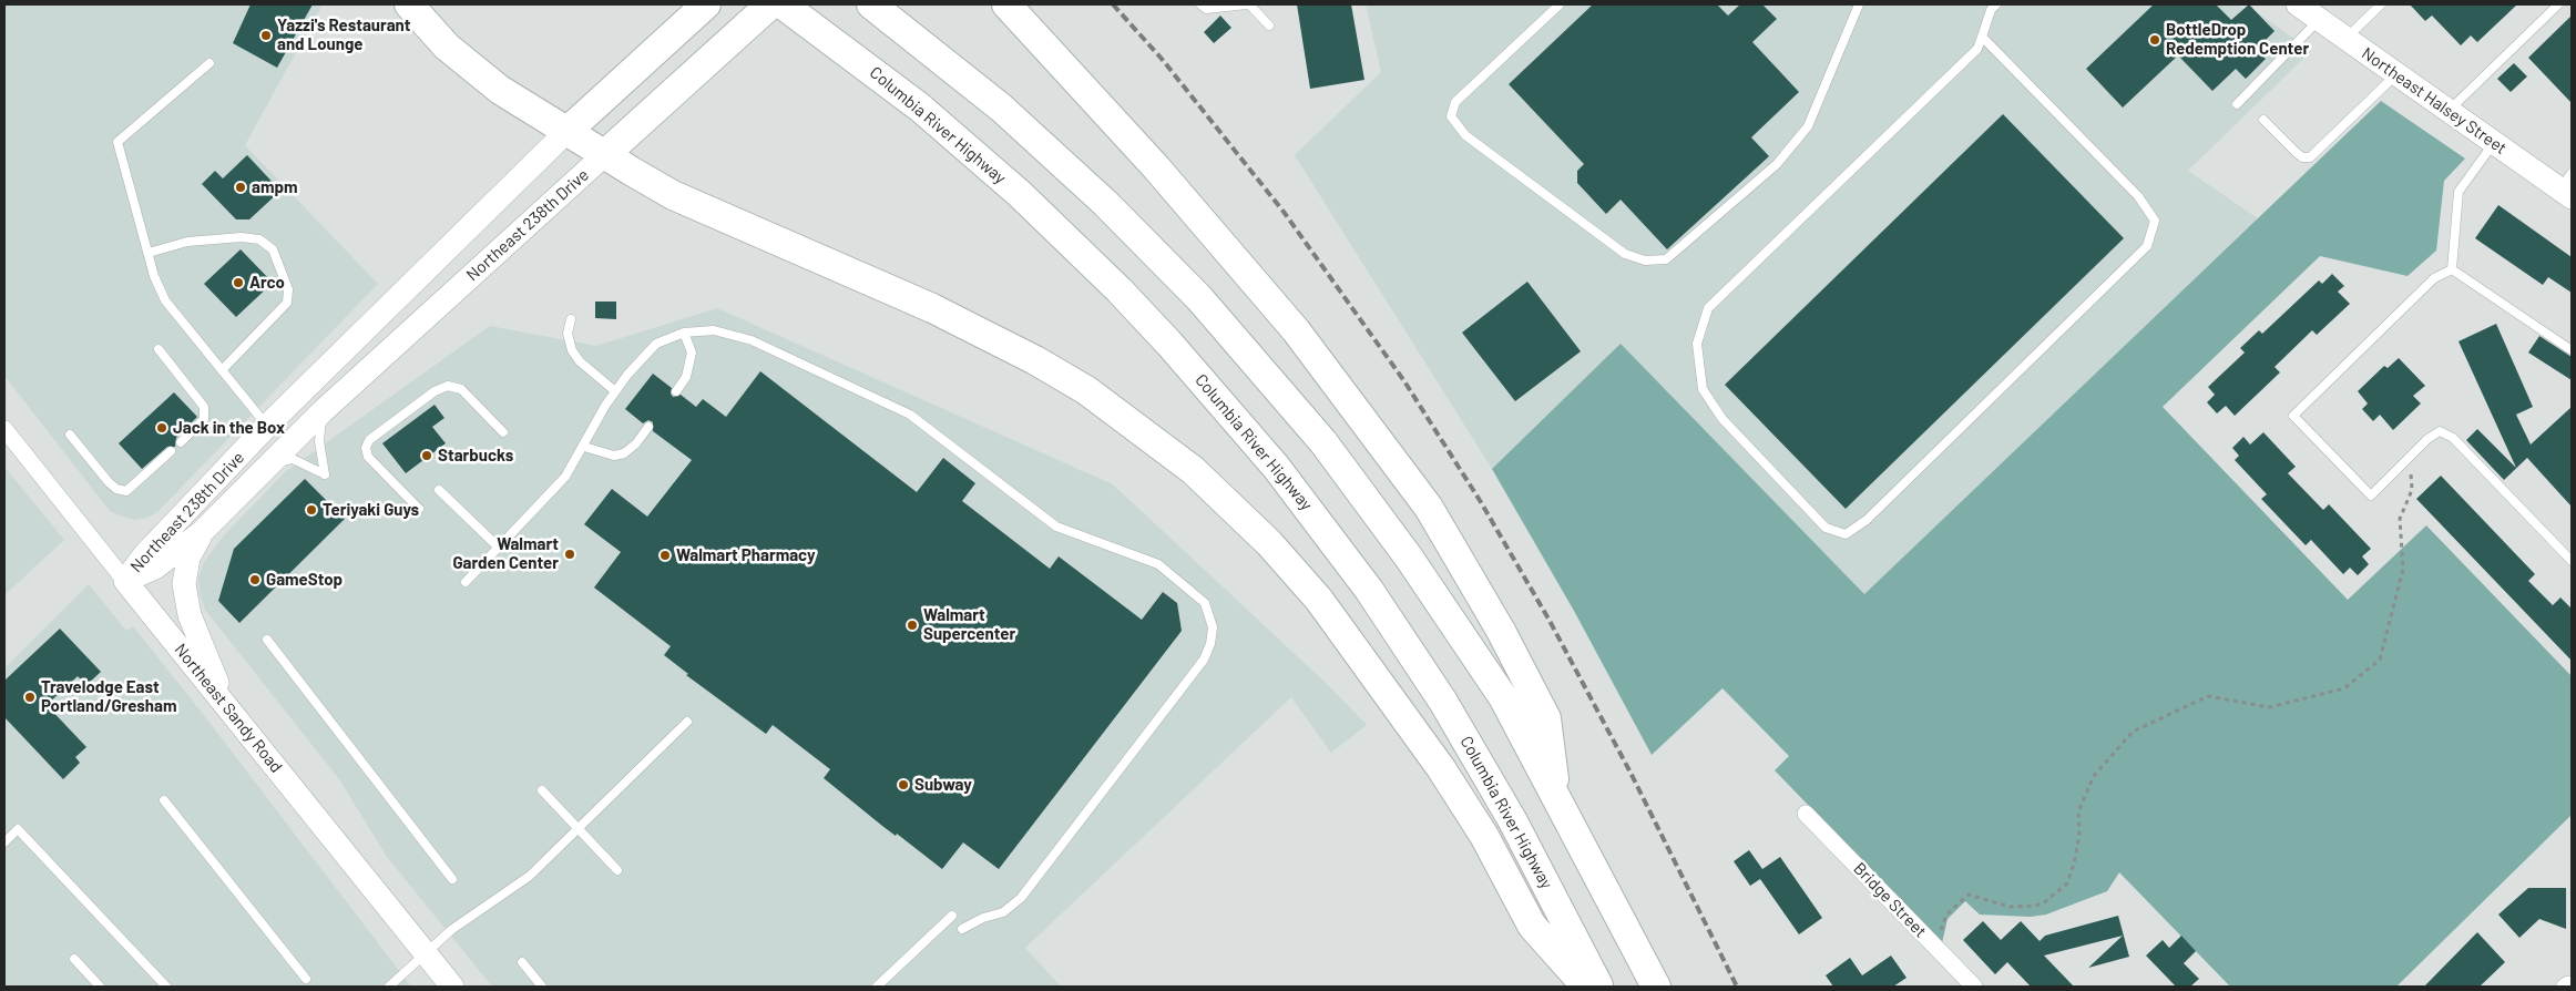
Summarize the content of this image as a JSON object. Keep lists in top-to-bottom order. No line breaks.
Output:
{"streets":{"highway":["Columbia River Highway","Northeast 238th Drive"],"main road":["Northeast Halsey Street","Northeast Sandy Road"],"street":["Bridge Street"]},"crossings":[["Northeast 238th Drive","Northeast Sandy Road"]],"places":["Yazzi's Restaurant and Lounge","BottleDrop Redemption Center","ampm","Arco","Jack in the Box","Starbucks","Teriyaki Guys","Walmart Garden Center","Walmart Pharmacy","GameStop","Walmart Supercenter","Travelodge East Portland/Gresham","Subway"]}
